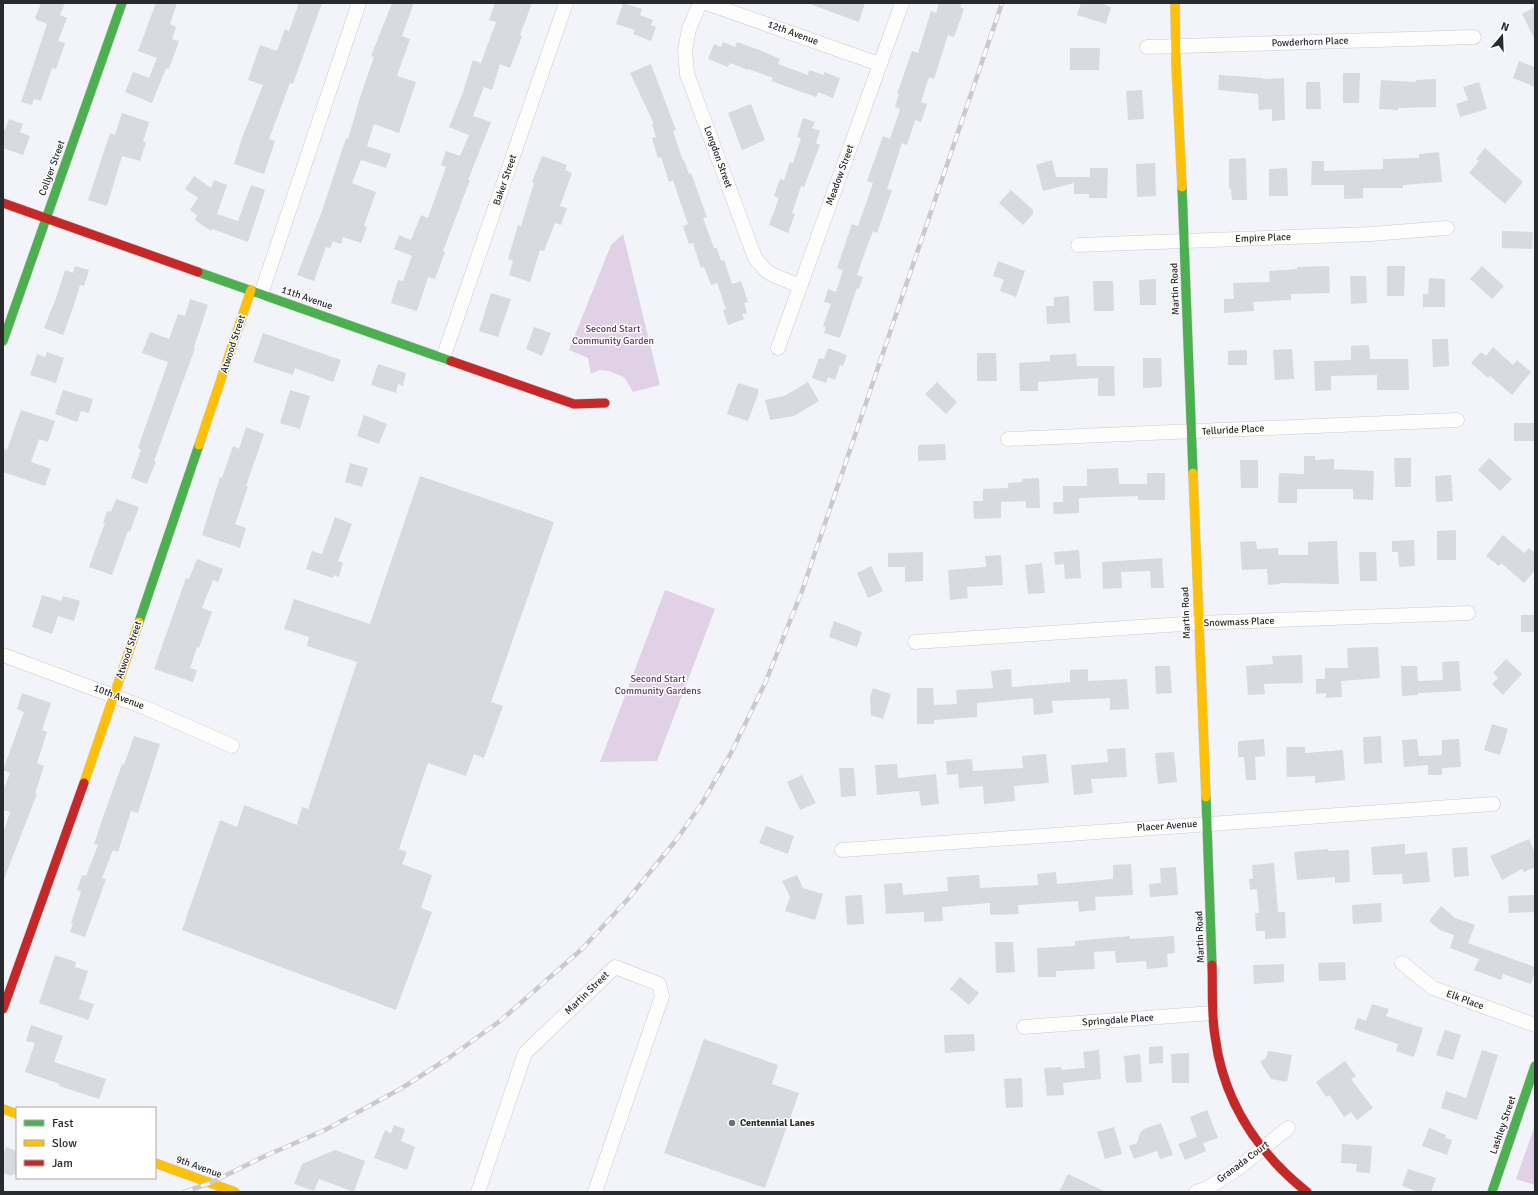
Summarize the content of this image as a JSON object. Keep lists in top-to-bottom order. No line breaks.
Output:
{"streets":{"street":["12th Avenue","Powderhorn Place","Longdon Street","Collyer Street","Meadow Street","Baker Street","Empire Place","Martin Road","11th Avenue","Atwood Street","Telluride Place","Snowmass Place","10th Avenue","Placer Avenue","Martin Street","Elk Place","Springdale Place","Lashley Street","Granada Court","9th Avenue"]},"crossings":[["12th Avenue","Meadow Street"],["Powderhorn Place","Martin Road"],["Longdon Street","Meadow Street"],["Collyer Street","11th Avenue"],["Baker Street","11th Avenue"],["Empire Place","Martin Road"],["Martin Road","Telluride Place"],["Martin Road","Snowmass Place"],["Martin Road","Placer Avenue"],["Martin Road","Springdale Place"],["Martin Road","Granada Court"],["11th Avenue","Atwood Street"],["Atwood Street","10th Avenue"]],"parks":["Second Start Community Garden","Second Start Community Gardens"],"places":["Centennial Lanes"],"legend":["Fast","Slow","Jam"],"north":"top"}
